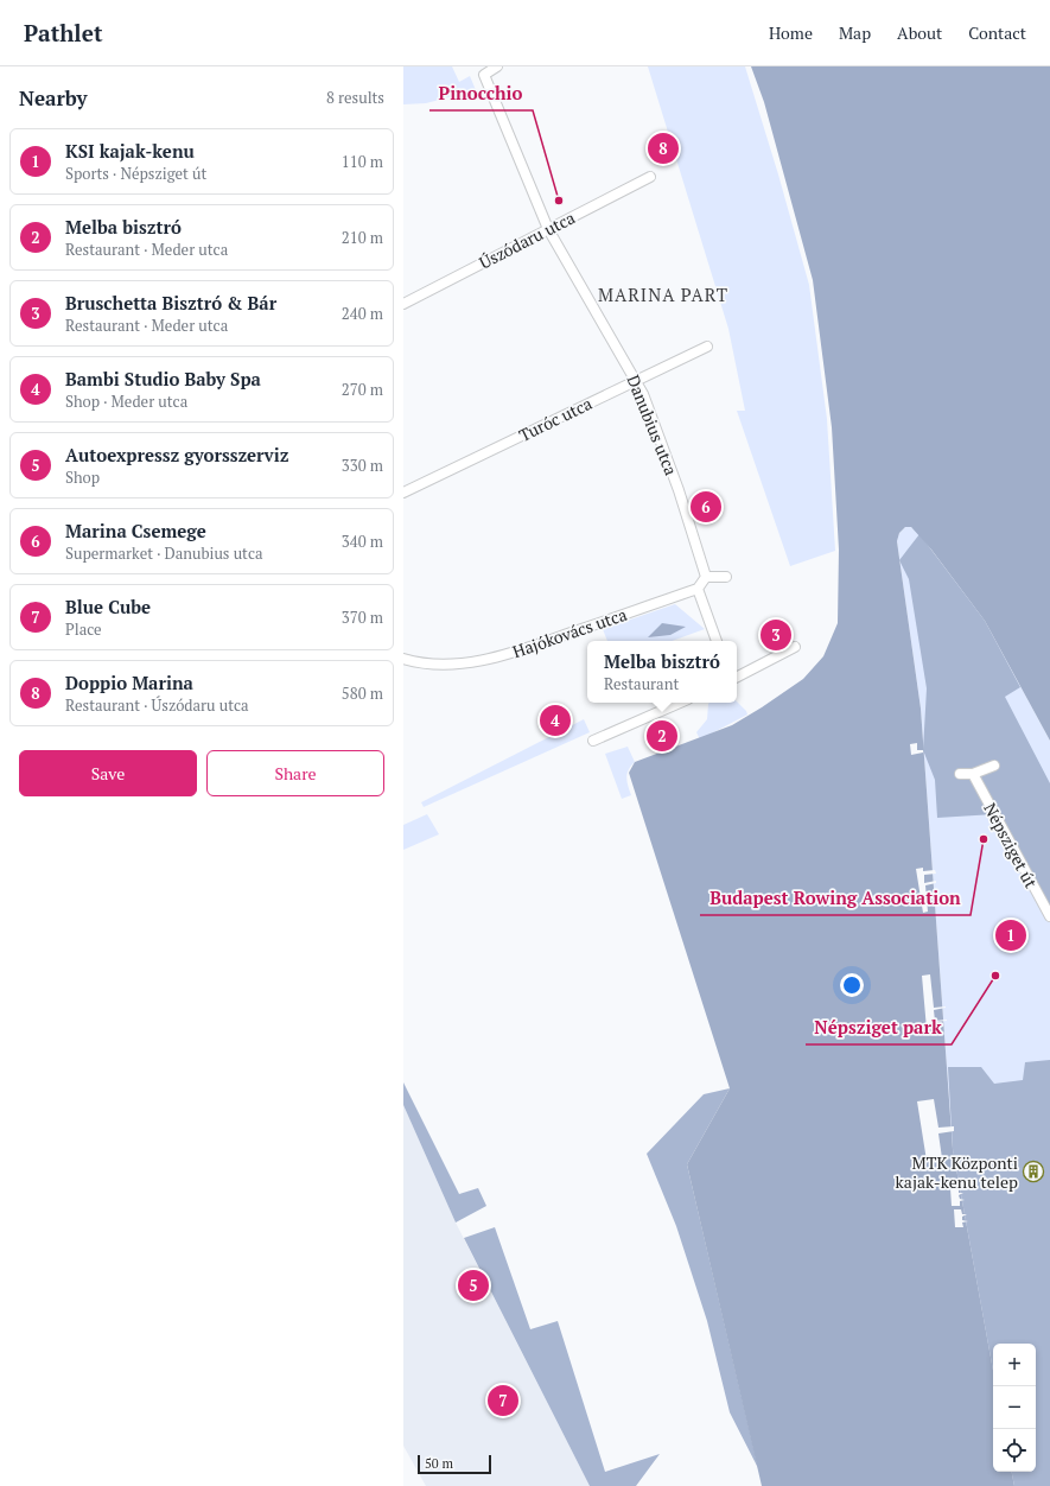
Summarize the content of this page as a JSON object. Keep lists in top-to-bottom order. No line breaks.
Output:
{"streets":{"street":["Úszódaru utca","Turóc utca","Danubius utca","Hajókovács utca","Népsziget út"]},"crossings":[["Úszódaru utca","Danubius utca"],["Turóc utca","Danubius utca"]],"districts":["MARINA PART"],"places":{"other":["Pinocchio","Budapest Rowing Association","Népsziget park"],"building":["MTK Központi kajak-kenu telep"]},"scale_bar":"50 m","page":{"header":"Pathlet","nav":["Home","Map","About","Contact"],"heading":["Nearby","8 results"],"list":[{"mark":"1","name":"KSI kajak-kenu","note":"Sports · Népsziget út","value":"110 m"},{"mark":"2","name":"Melba bisztró","note":"Restaurant · Meder utca","value":"210 m"},{"mark":"3","name":"Bruschetta Bisztró & Bár","note":"Restaurant · Meder utca","value":"240 m"},{"mark":"4","name":"Bambi Studio Baby Spa","note":"Shop · Meder utca","value":"270 m"},{"mark":"5","name":"Autoexpressz gyorsszerviz","note":"Shop","value":"330 m"},{"mark":"6","name":"Marina Csemege","note":"Supermarket · Danubius utca","value":"340 m"},{"mark":"7","name":"Blue Cube","note":"Place","value":"370 m"},{"mark":"8","name":"Doppio Marina","note":"Restaurant · Úszódaru utca","value":"580 m"}],"pins":["8","6","3","4","2","1","5","7"],"popup":["Melba bisztró","Restaurant"],"buttons":["Save","Share"],"map_buttons":["+","−"],"scale":"50 m"}}
